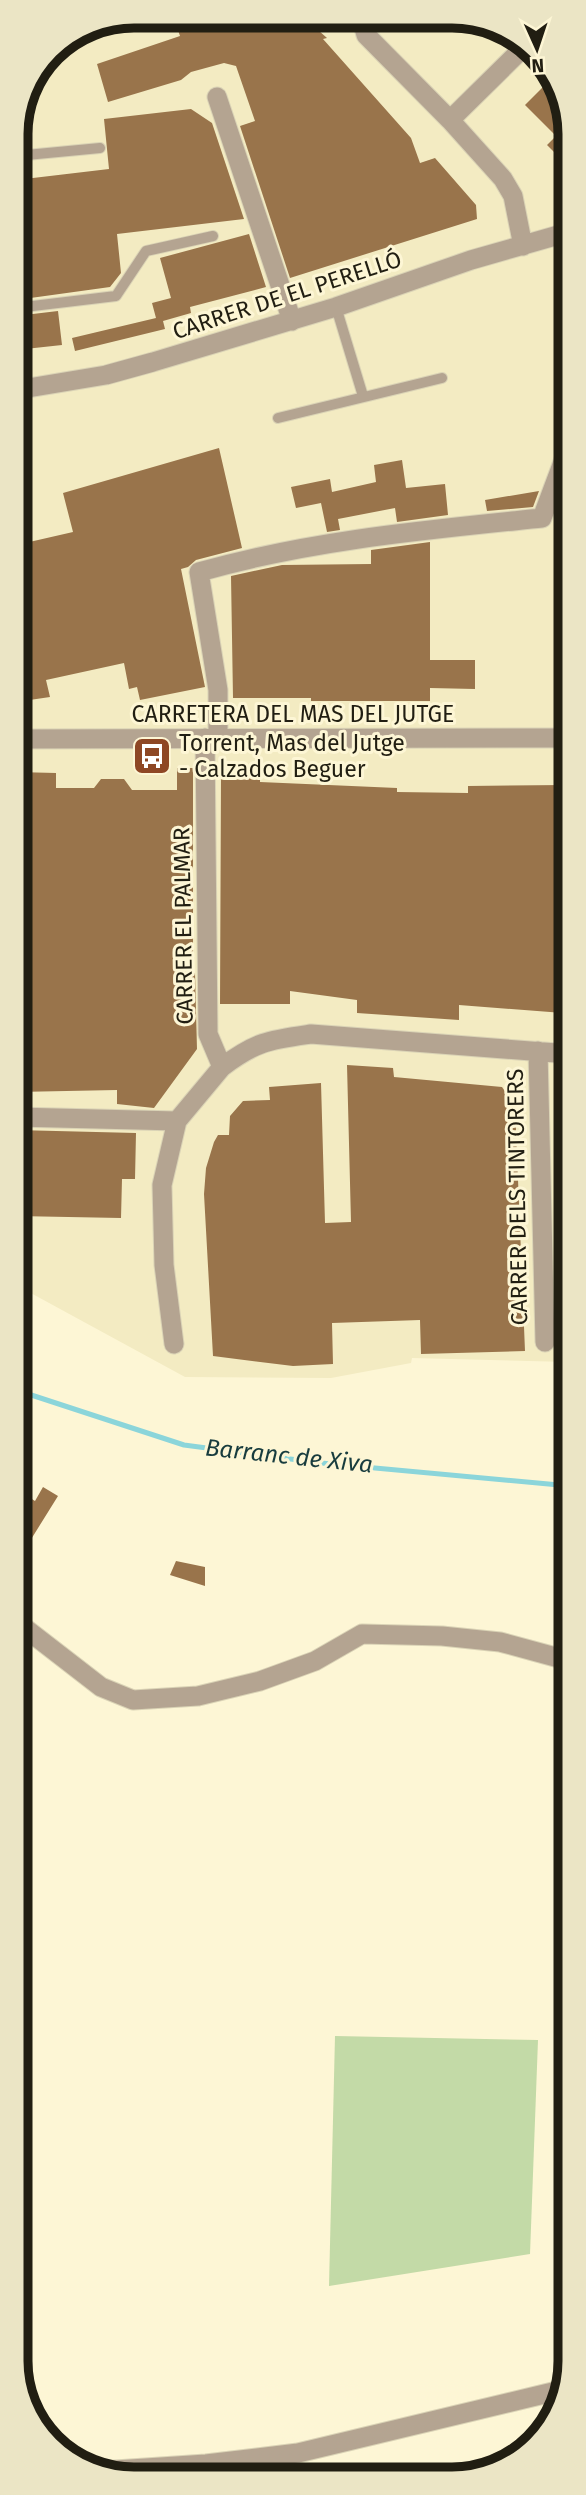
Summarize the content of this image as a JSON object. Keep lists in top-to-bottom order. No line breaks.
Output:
{"streets":{"street":["CARRER DE EL PERELLÓ","CARRETERA DEL MAS DEL JUTGE","CARRER EL PALMAR","CARRER DELS TINTORERS"]},"crossings":[["CARRETERA DEL MAS DEL JUTGE","CARRER EL PALMAR"]],"water":["Barranc de Xiva"],"places":{"bus stop":["Torrent, Mas del Jutge - Calzados Beguer"]},"north":"bottom"}
